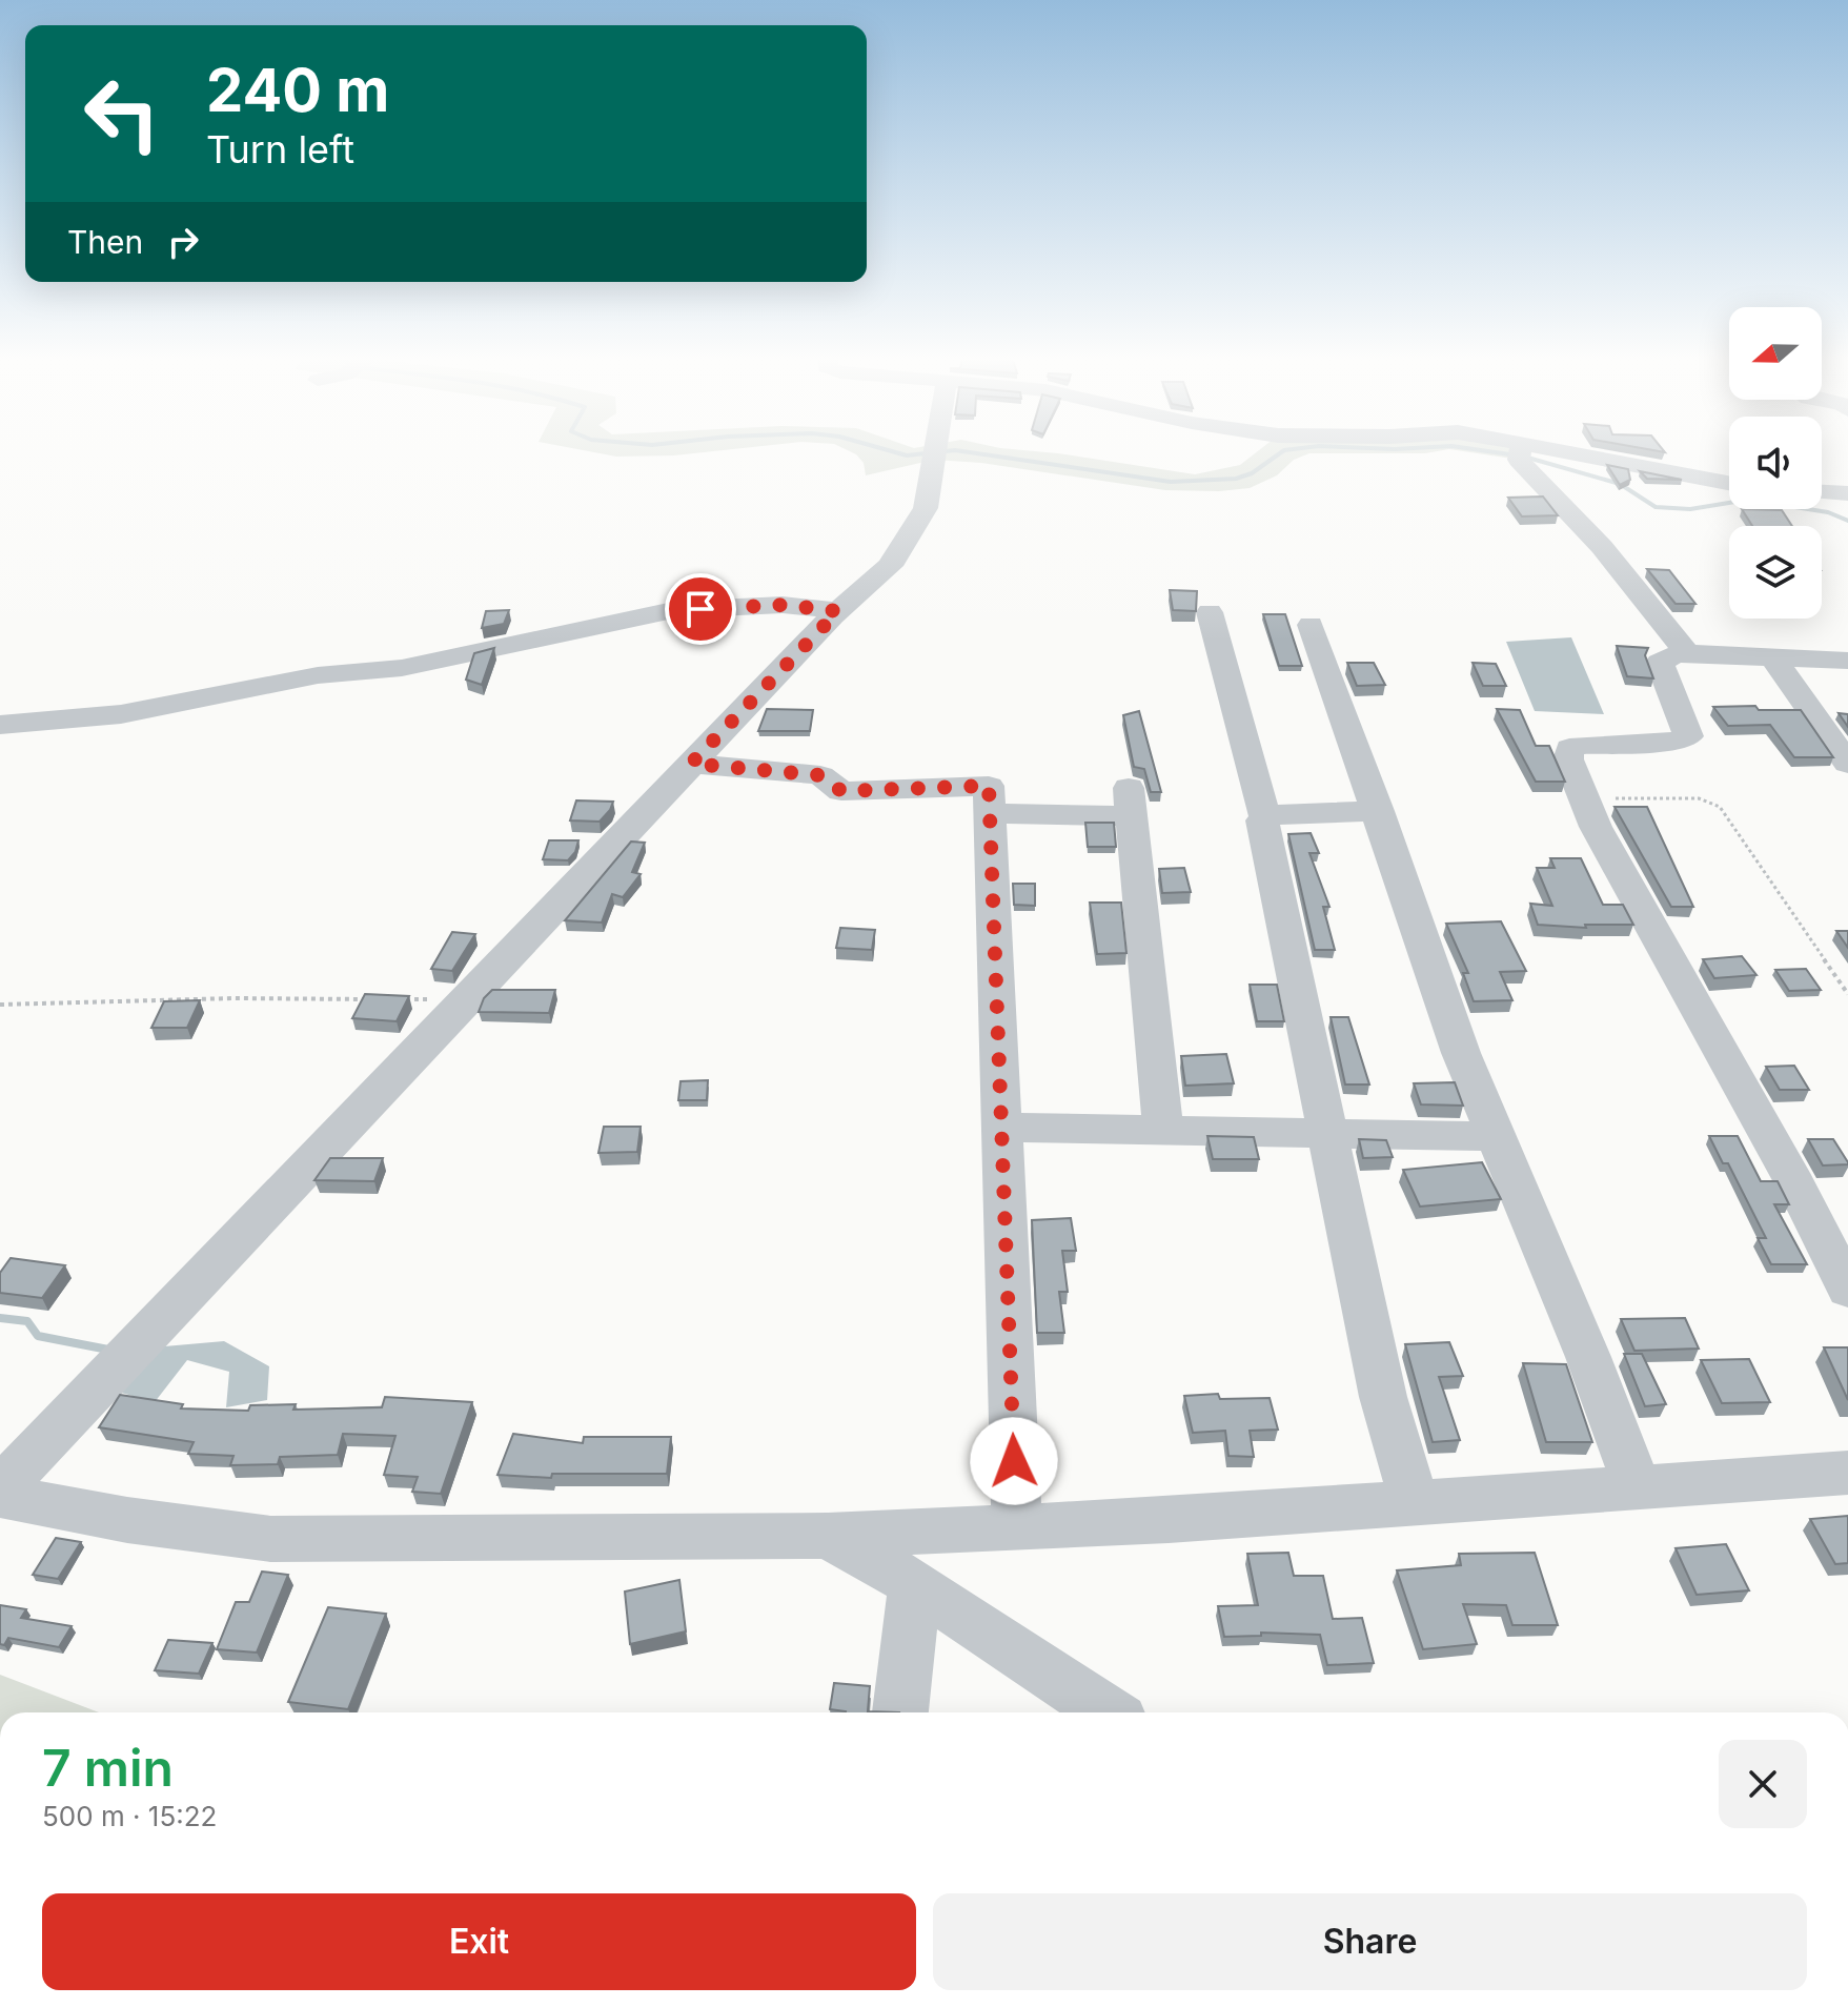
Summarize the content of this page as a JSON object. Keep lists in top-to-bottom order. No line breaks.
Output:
{"north":"left","page":{"turn":["240 m","Turn left"],"then":"Then","heading":["7 min","500 m · 15:22"],"buttons":["Exit","Share"]}}
